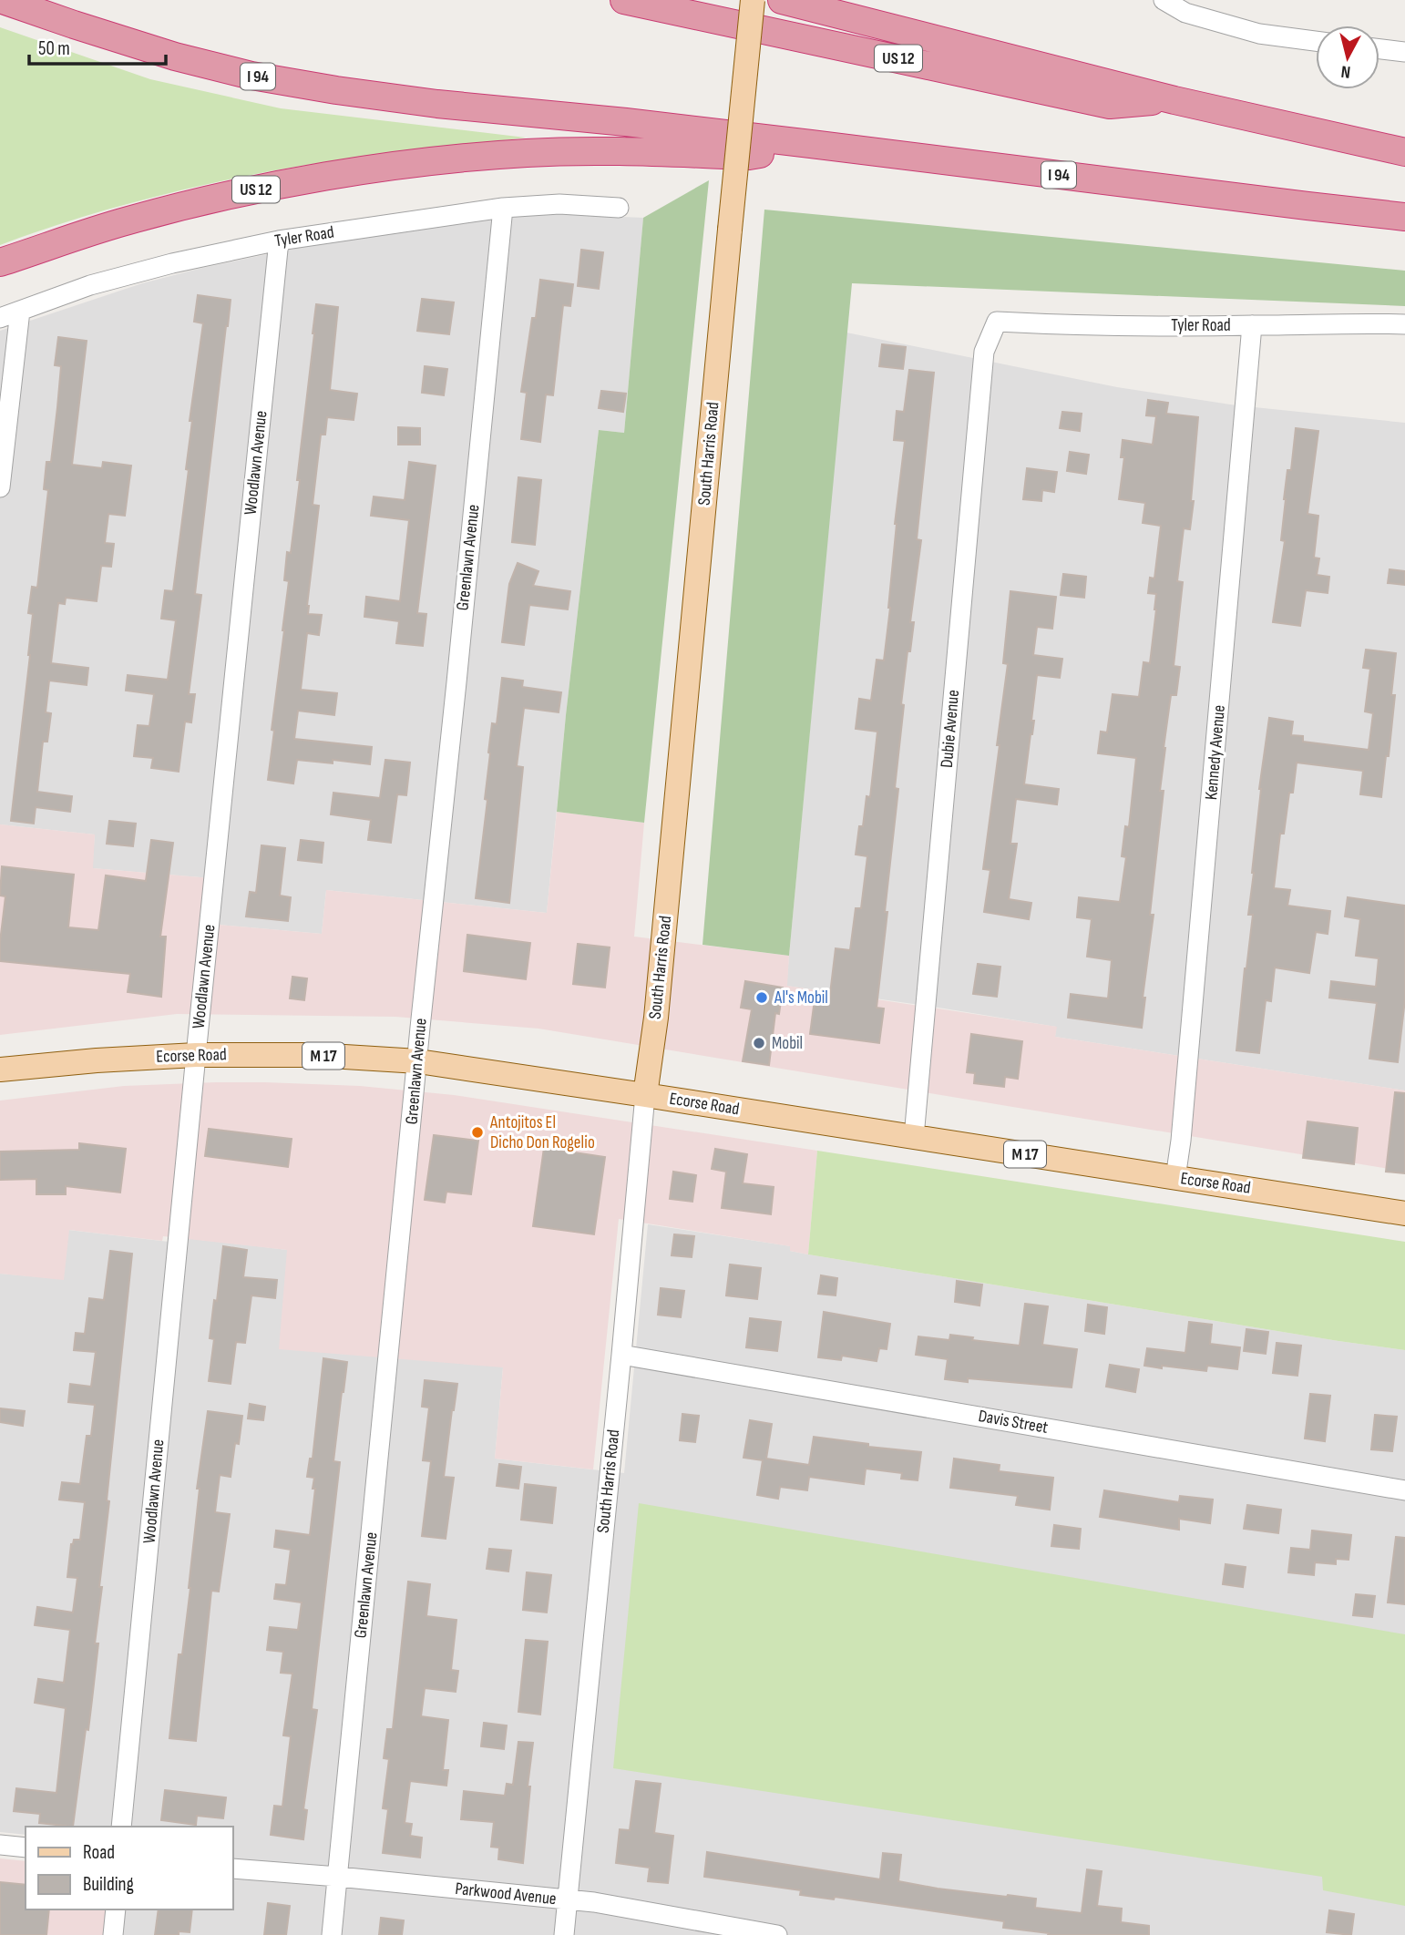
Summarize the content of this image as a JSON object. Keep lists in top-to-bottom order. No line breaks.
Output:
{"streets":{"highway":["US 12","I 94"],"main road":["South Harris Road","Ecorse Road","M 17"],"street":["Tyler Road","Woodlawn Avenue","Greenlawn Avenue","Dubie Avenue","Kennedy Avenue","Davis Street","Parkwood Avenue"]},"crossings":[["US 12","I 94"],["Tyler Road","Woodlawn Avenue"],["Tyler Road","Greenlawn Avenue"],["Tyler Road","Dubie Avenue"],["Tyler Road","Kennedy Avenue"],["South Harris Road","Ecorse Road"],["South Harris Road","Davis Street"],["South Harris Road","Parkwood Avenue"],["Woodlawn Avenue","Ecorse Road"],["Greenlawn Avenue","Ecorse Road"],["Greenlawn Avenue","Parkwood Avenue"],["Dubie Avenue","Ecorse Road"],["Kennedy Avenue","Ecorse Road"]],"places":["Al's Mobil","Mobil","Antojitos El Dicho Don Rogelio"],"legend":["Road","Building"],"scale_bar":"50 m","north":"bottom"}
